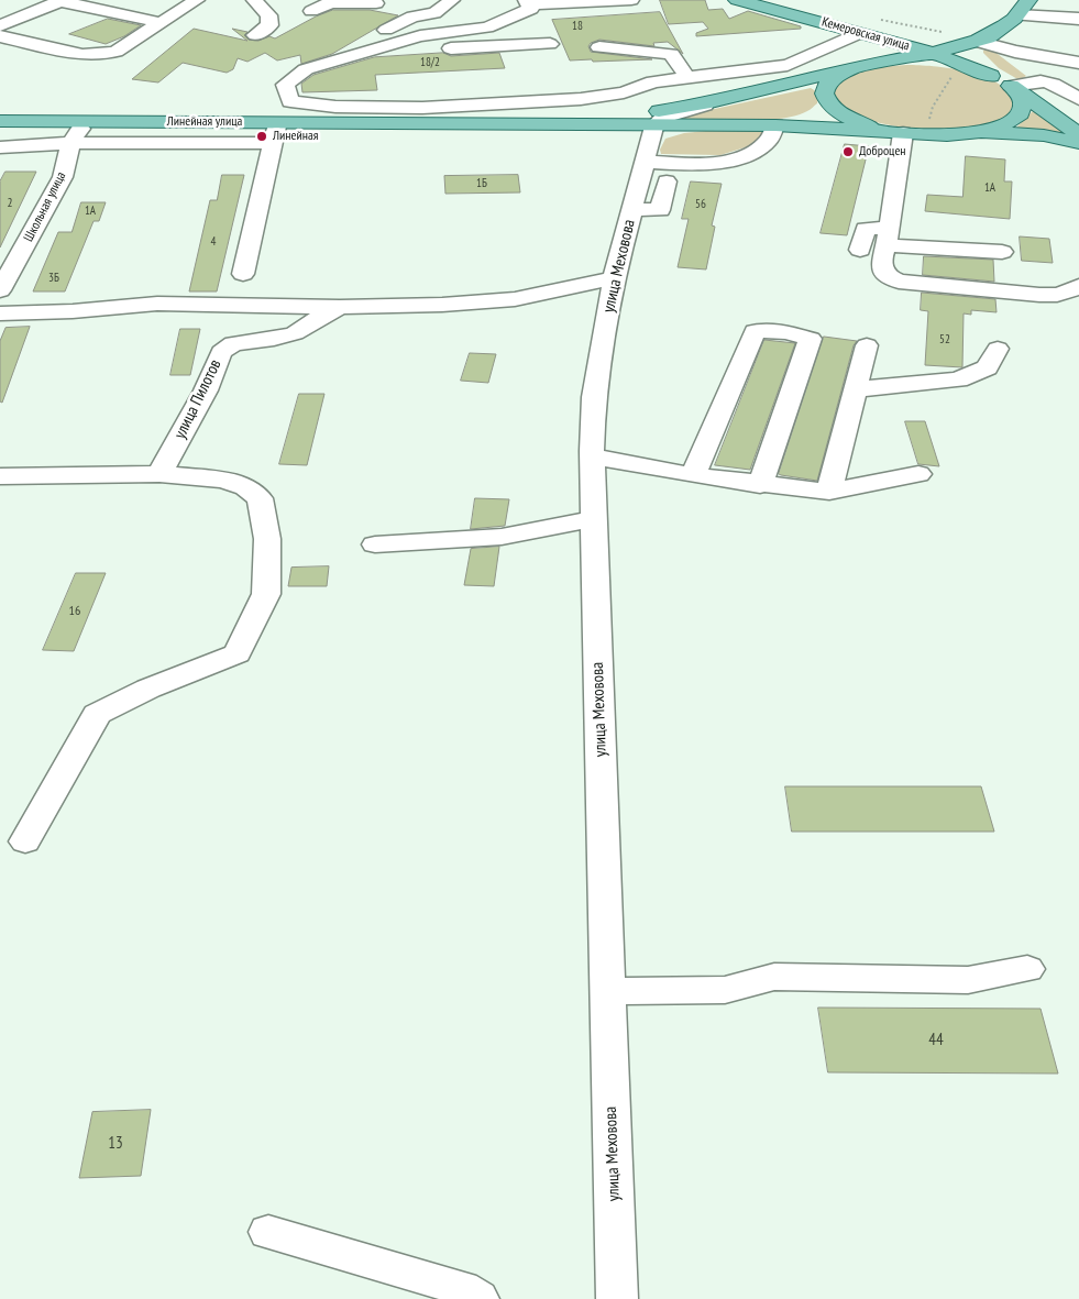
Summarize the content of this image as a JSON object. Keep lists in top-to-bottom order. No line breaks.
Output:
{"streets":{"main road":["Кемеровская улица","Линейная улица"],"street":["Школьная улица","улица Меховова","улица Пилотов"]},"crossings":[["Линейная улица","Школьная улица"]],"places":["Линейная","Доброцен"],"house_numbers":["18","18/2","1Б","1А","2","56","1А","4","3Б","52","16","44","13"]}
